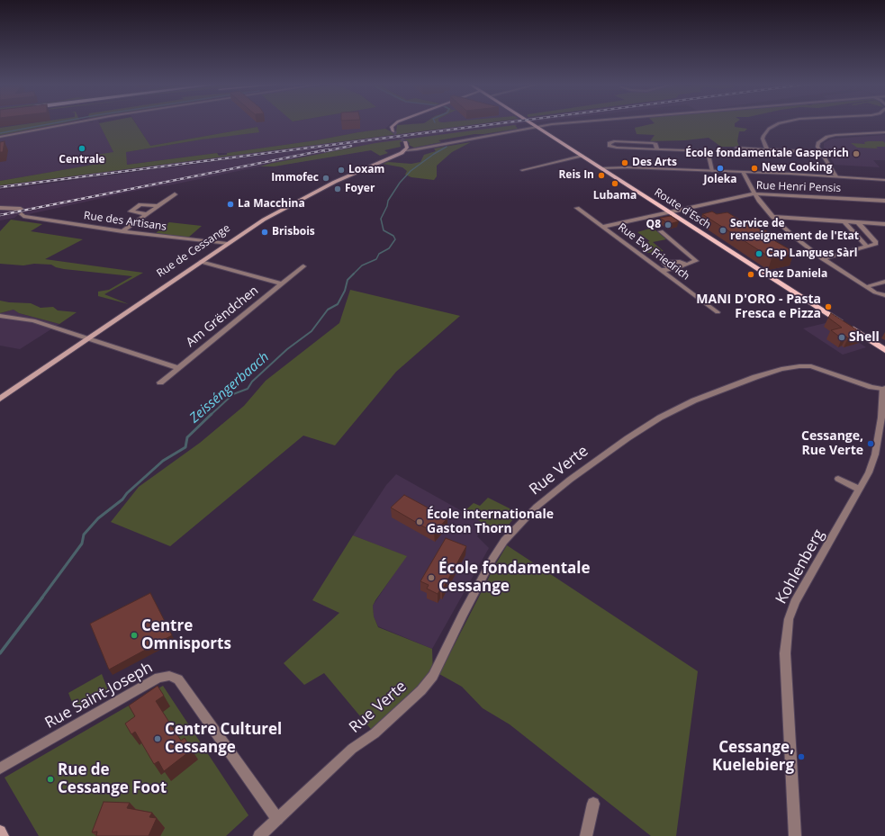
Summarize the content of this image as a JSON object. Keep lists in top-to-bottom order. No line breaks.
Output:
{"streets":{"main road":["Route d'Esch","Rue de Cessange"],"street":["Rue Henri Pensis","Rue des Artisans","Rue Evy Friedrich","Am Grëndchen","Rue Verte","Kohlenberg","Rue Saint-Joseph"]},"crossings":[["Rue Henri Pensis","Route d'Esch"],["Rue Henri Pensis","Rue Evy Friedrich"],["Rue des Artisans","Rue de Cessange"],["Rue de Cessange","Am Grëndchen"],["Rue Verte","Kohlenberg"],["Rue Verte","Rue Saint-Joseph"]],"water":["Zeisséngerbaach"],"places":["Centrale","École fondamentale Gasperich","Des Arts","Joleka","New Cooking","Loxam","Reis In","Immofec","Lubama","Foyer","La Macchina","Q8","Service de renseignement de l'Etat","Brisbois","Cap Langues Sàrl","Chez Daniela","MANI D'ORO - Pasta Fresca e Pizza","Shell","Cessange, Rue Verte","École internationale Gaston Thorn","École fondamentale Cessange","Centre Omnisports","Centre Culturel Cessange","Cessange, Kuelebierg","Rue de Cessange Foot"]}
